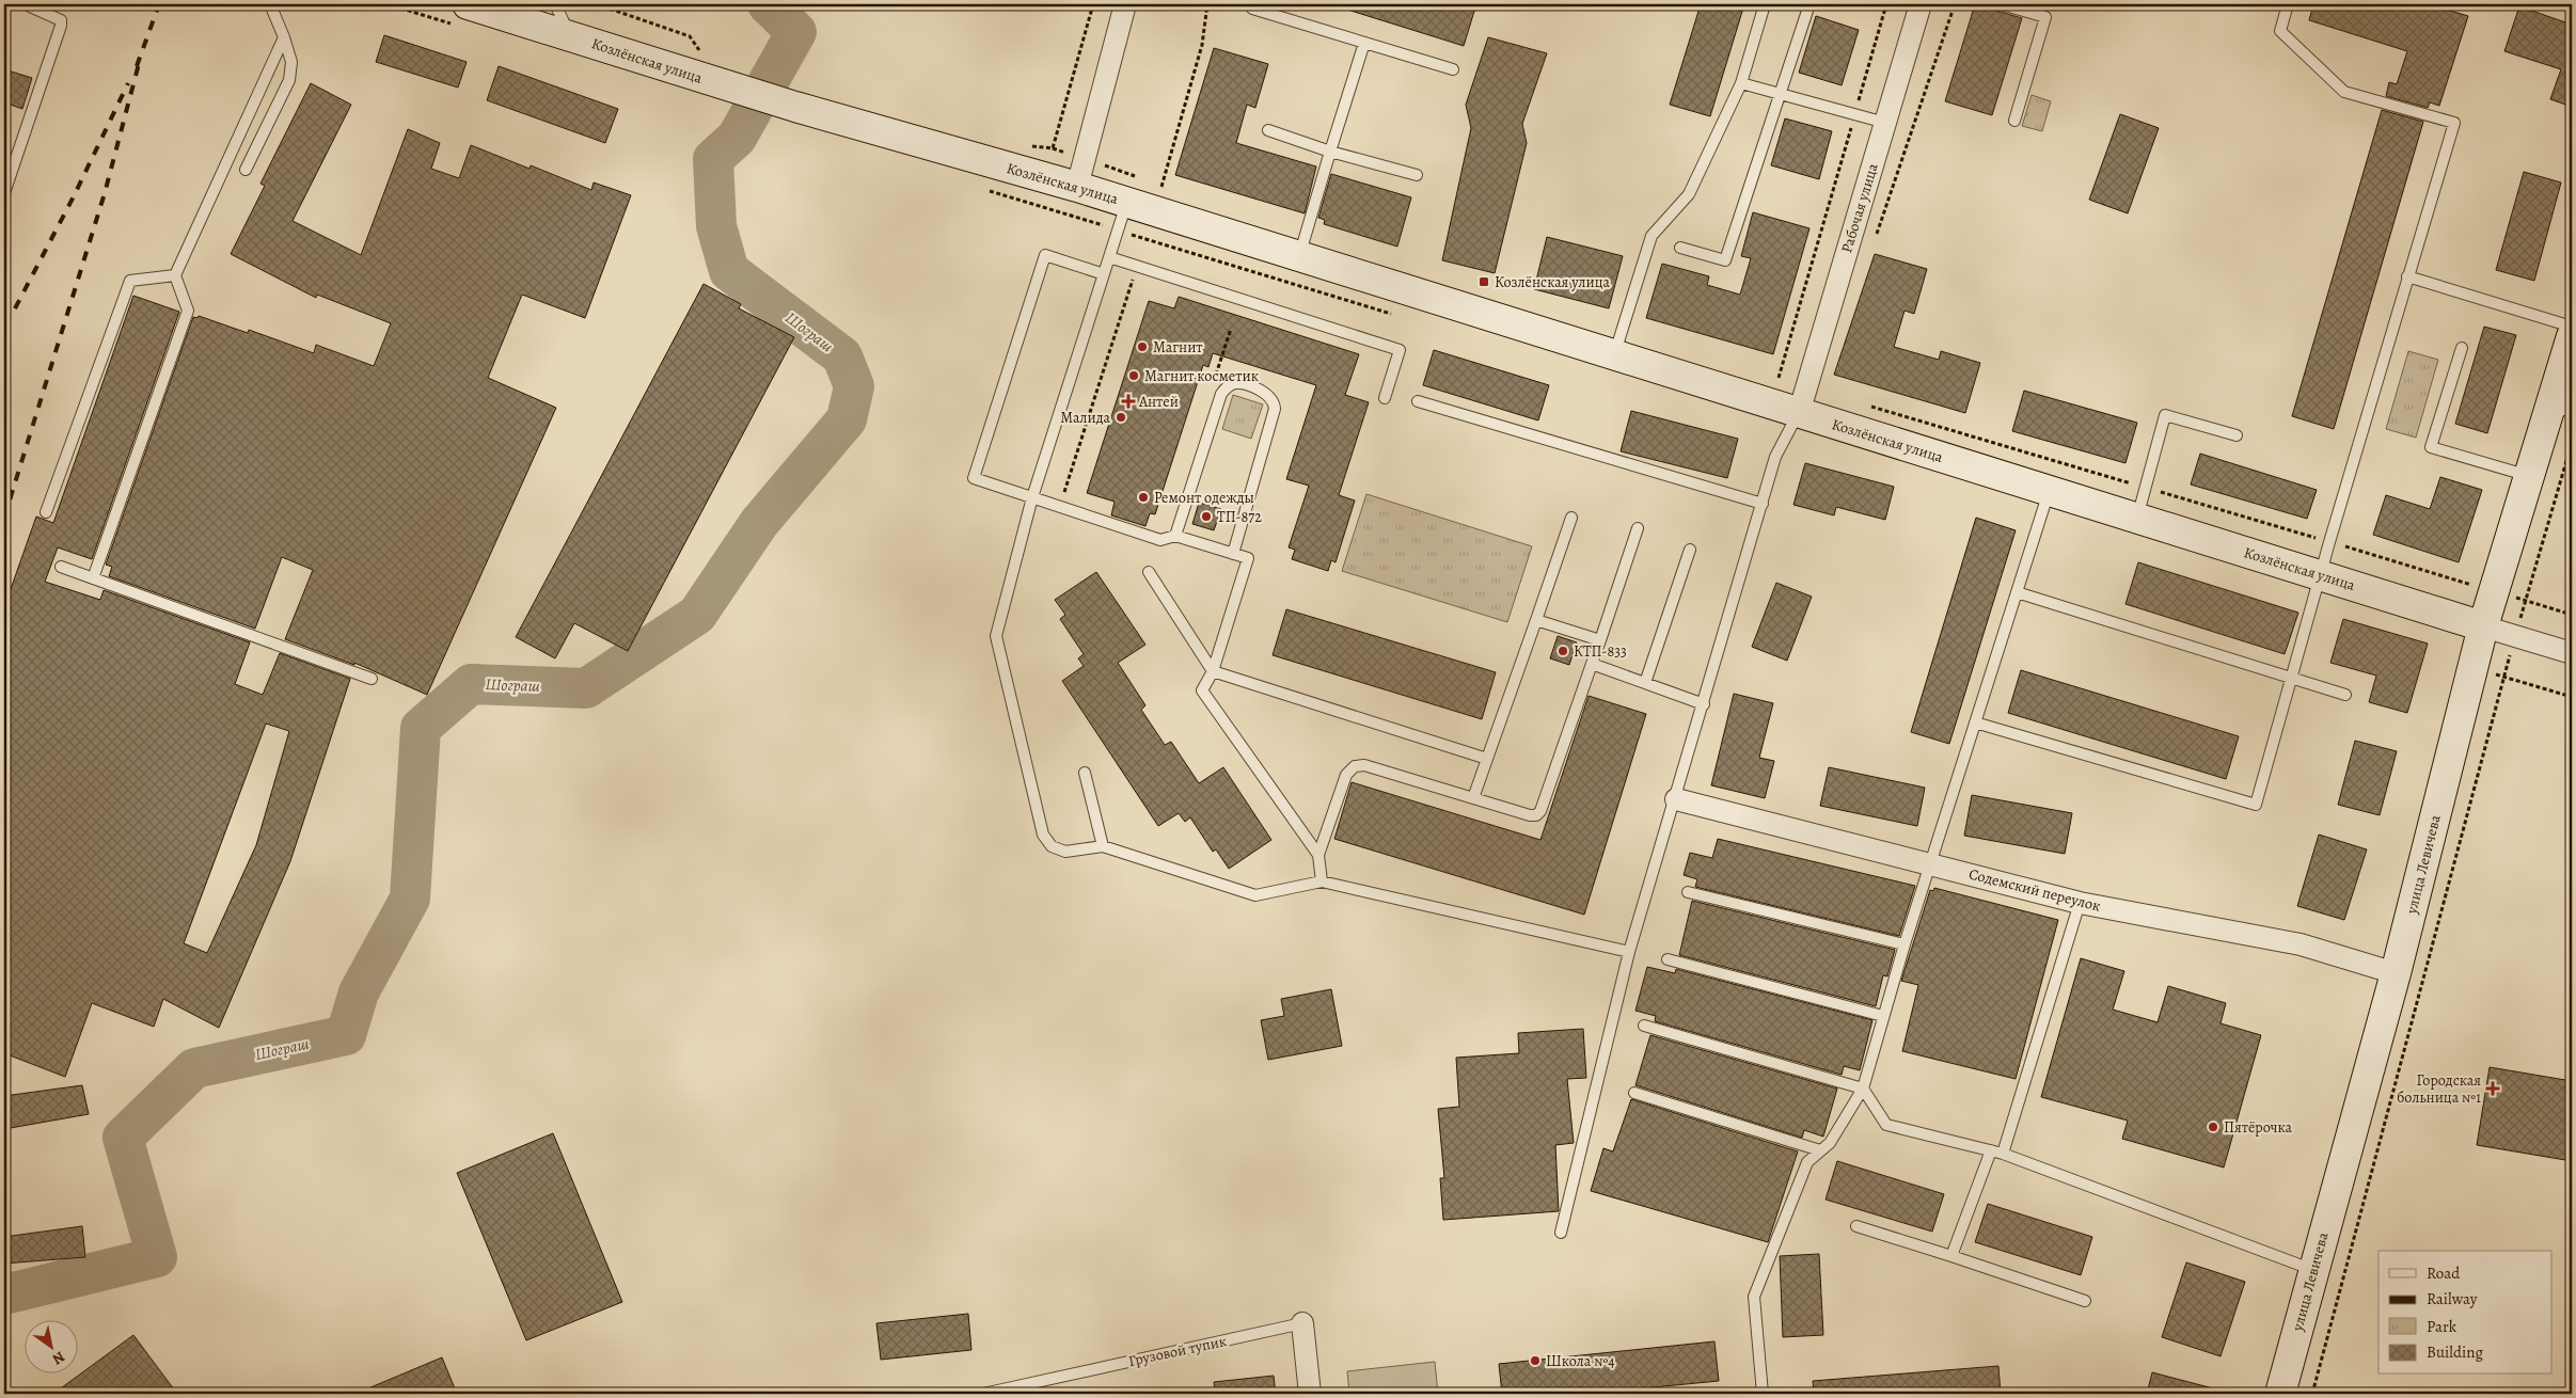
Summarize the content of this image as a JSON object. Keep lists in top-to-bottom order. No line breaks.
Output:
{"streets":{"street":["Козлёнская улица","Рабочая улица","улица Левичева","Содемский переулок","Грузовой тупик"]},"crossings":[["Козлёнская улица","Рабочая улица"],["Козлёнская улица","улица Левичева"],["улица Левичева","Содемский переулок"]],"water":["Шограш"],"places":{"transit":["Козлёнская улица"],"other":["Магнит","Магнит косметик","Малида","Ремонт одежды","ТП-872","КТП-833","Пятёрочка","Школа №4"],"health":["Антей","Городская больница №1"]},"legend":["Road","Railway","Park","Building"],"north":"bottom right"}
